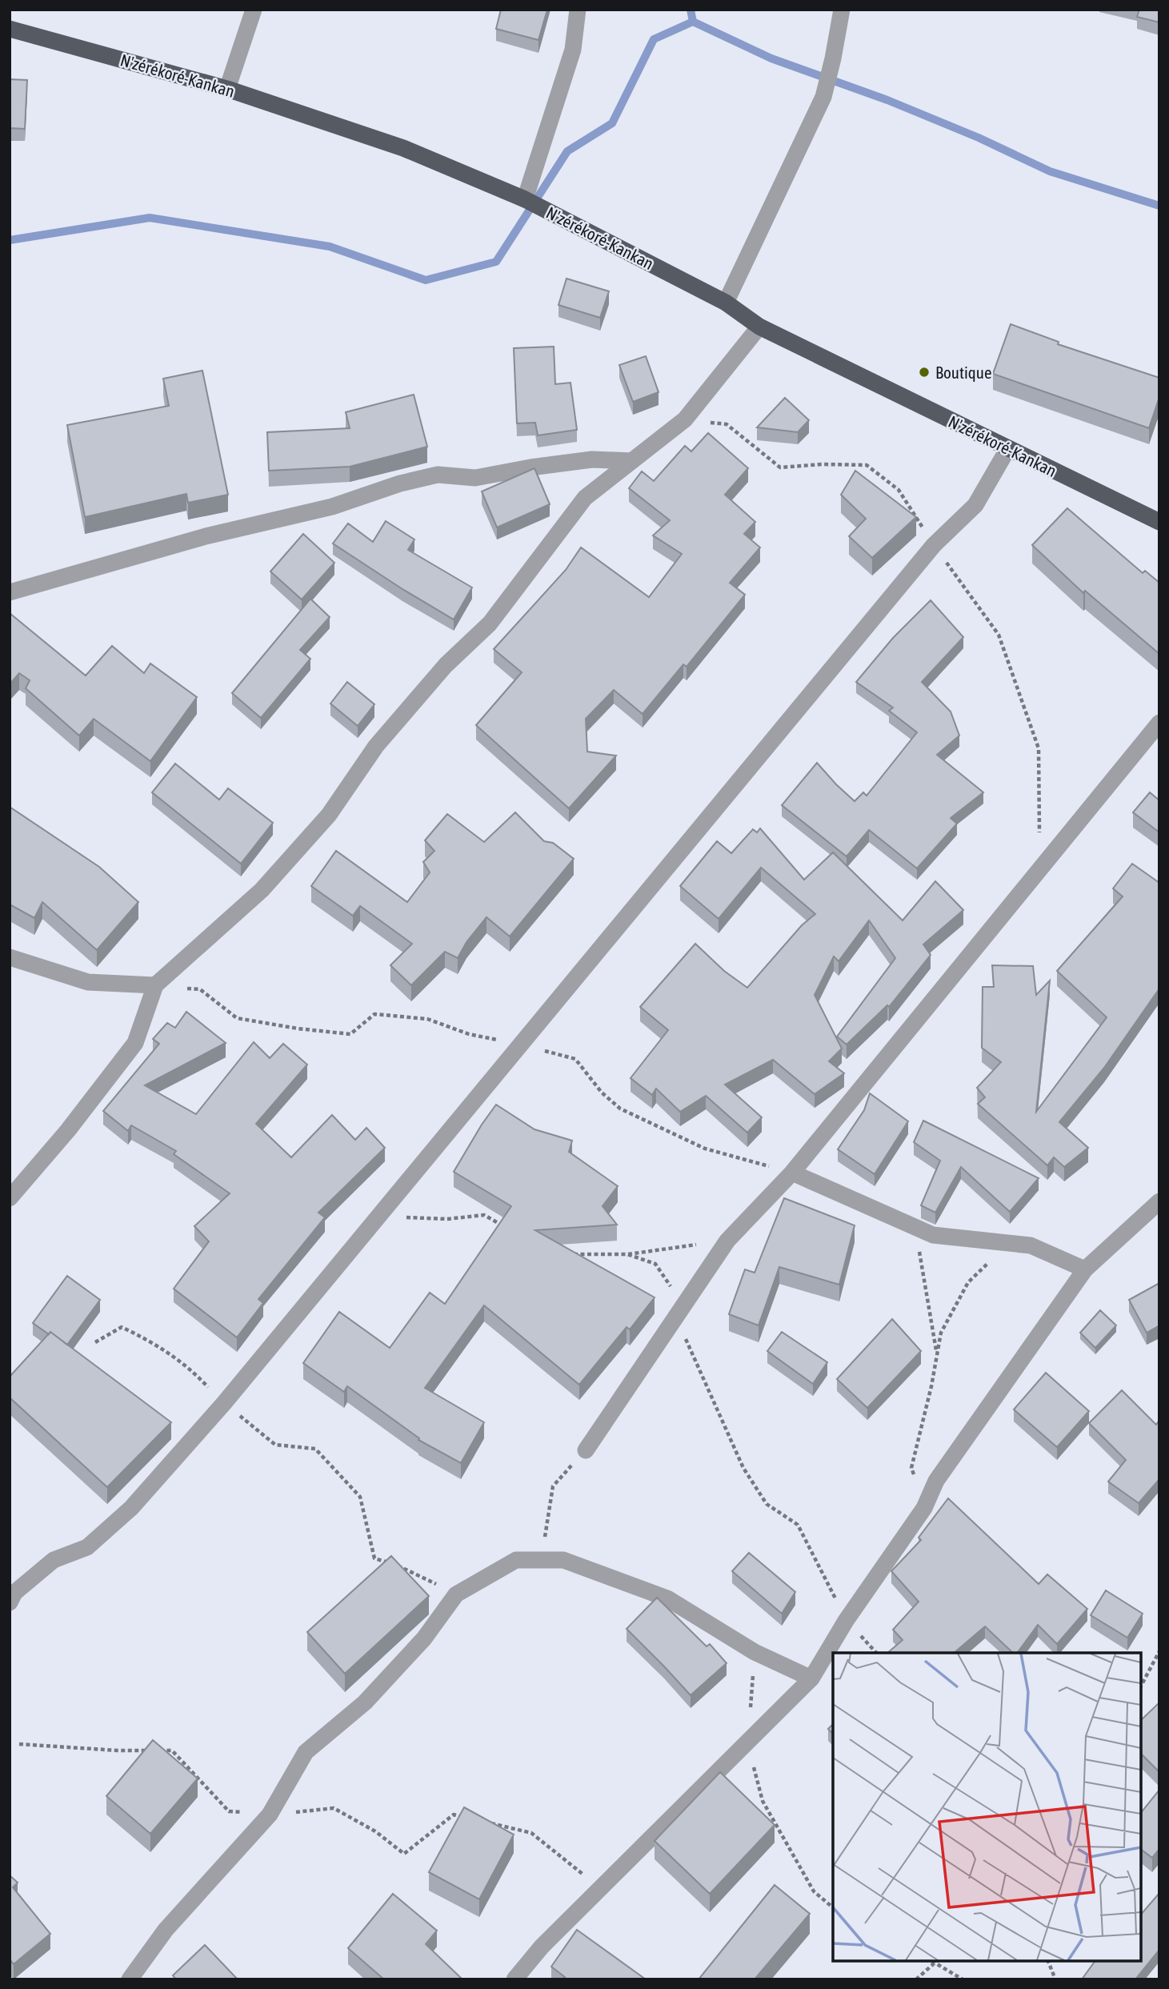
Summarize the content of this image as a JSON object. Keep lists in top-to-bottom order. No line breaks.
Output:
{"streets":{"highway":["N'zérékoré-Kankan"]},"places":["Boutique"]}
